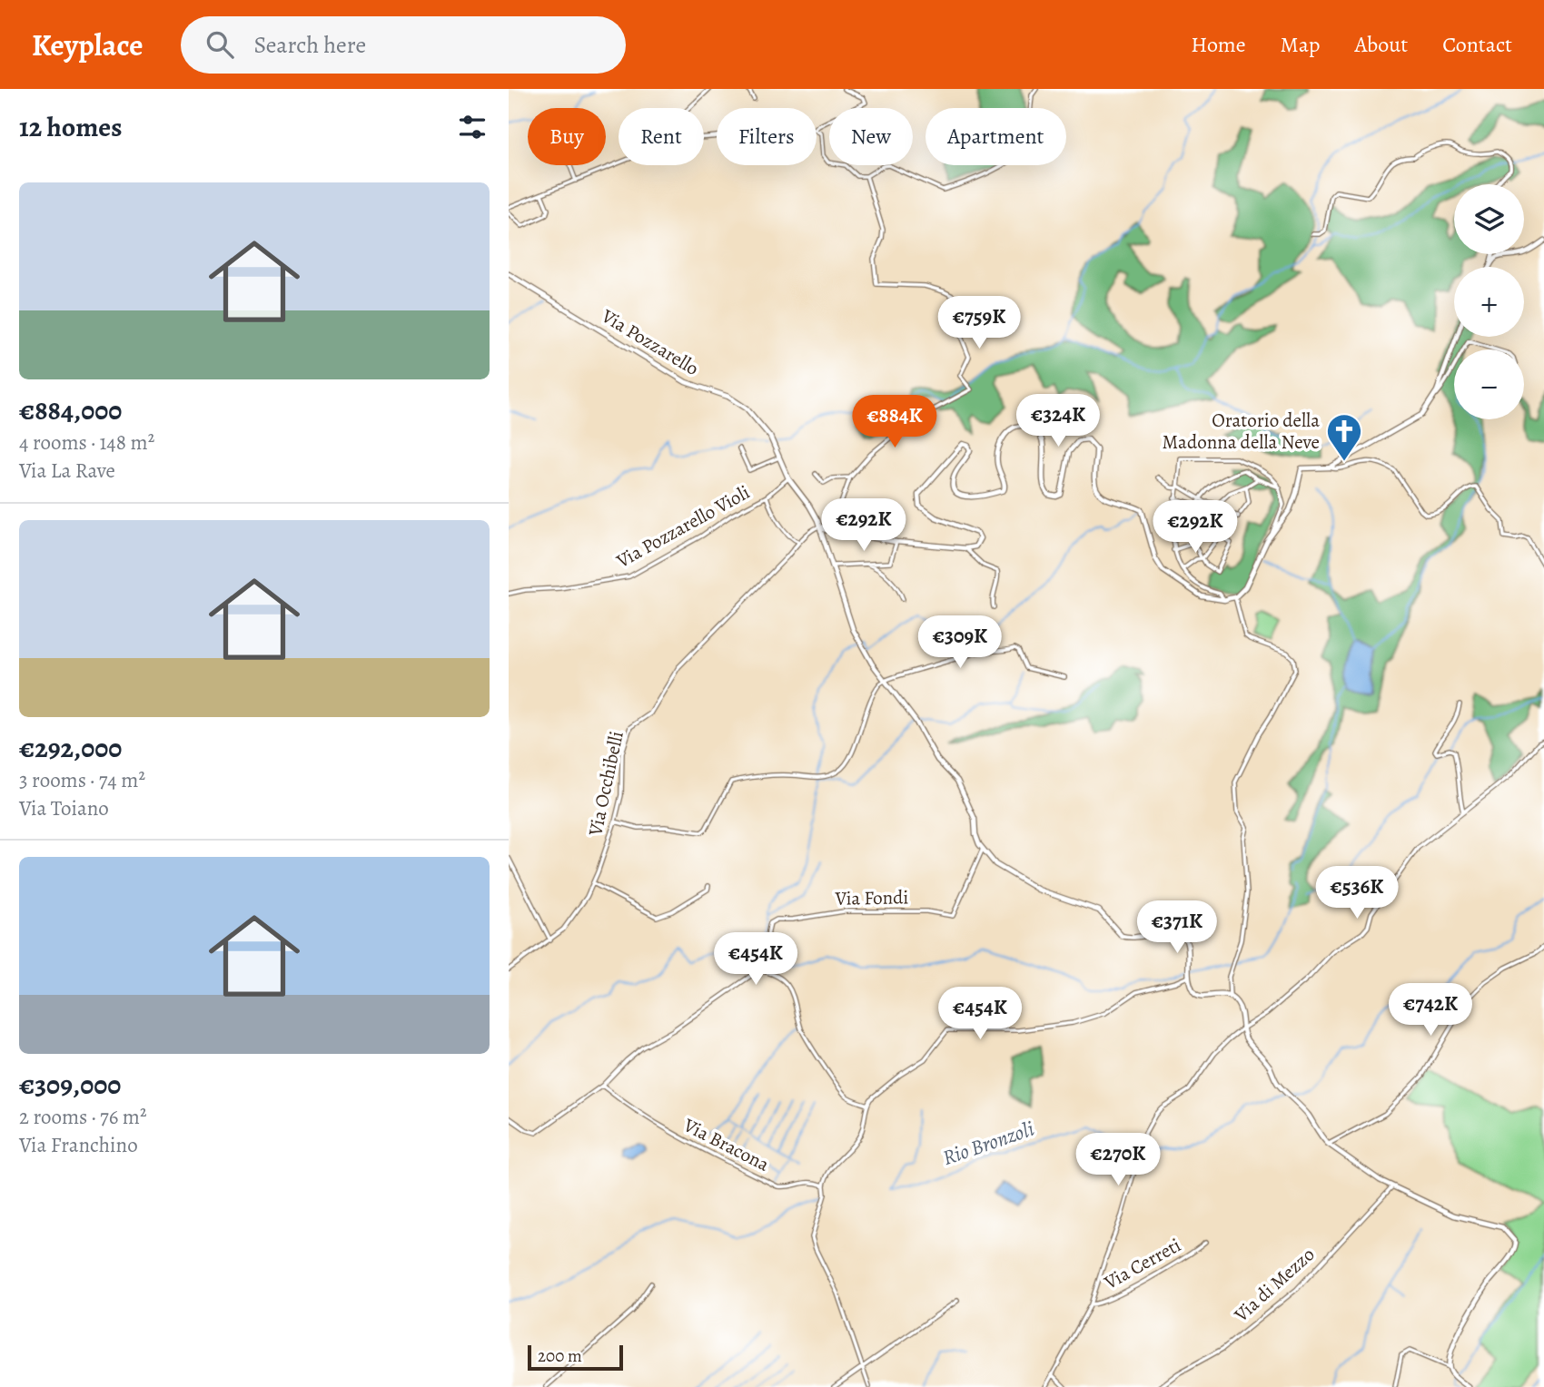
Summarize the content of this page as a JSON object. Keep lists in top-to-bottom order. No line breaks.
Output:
{"streets":{"street":["Via Pozzarello","Via Pozzarello Violi","Via Occhibelli","Via Fondi","Via Bracona","Via Cerreti","Via di Mezzo"]},"water":["Rio Bronzoli"],"places":{"church":["Oratorio della Madonna della Neve"]},"scale_bar":"200 m","page":{"header":"Keyplace","search":"Search here","nav":["Home","Map","About","Contact"],"heading":"12 homes","chip":["Buy","Rent","Filters","New","Apartment"],"list":[{"name":"€884,000","note":"4 rooms · 148 m² · Via La Rave"},{"name":"€292,000","note":"3 rooms · 74 m² · Via Toiano"},{"name":"€309,000","note":"2 rooms · 76 m² · Via Franchino"}],"map_buttons":["+","−"],"price":["€759K","€324K","€884K","€292K","€292K","€309K","€536K","€371K","€454K","€742K","€454K","€270K"],"scale":"200 m"}}
